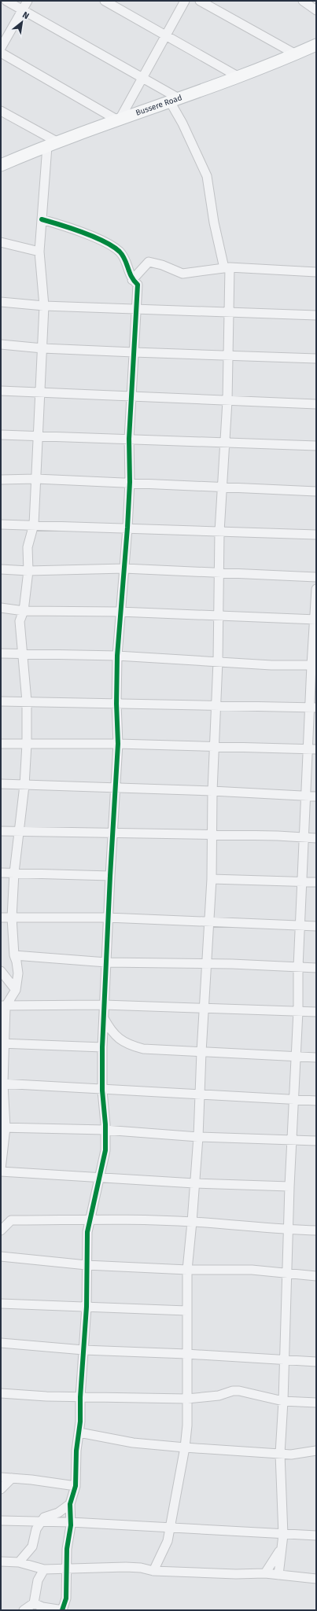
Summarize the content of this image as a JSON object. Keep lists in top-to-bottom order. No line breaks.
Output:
{"streets":{"main road":["Bussere Road"]},"north":"top right"}
